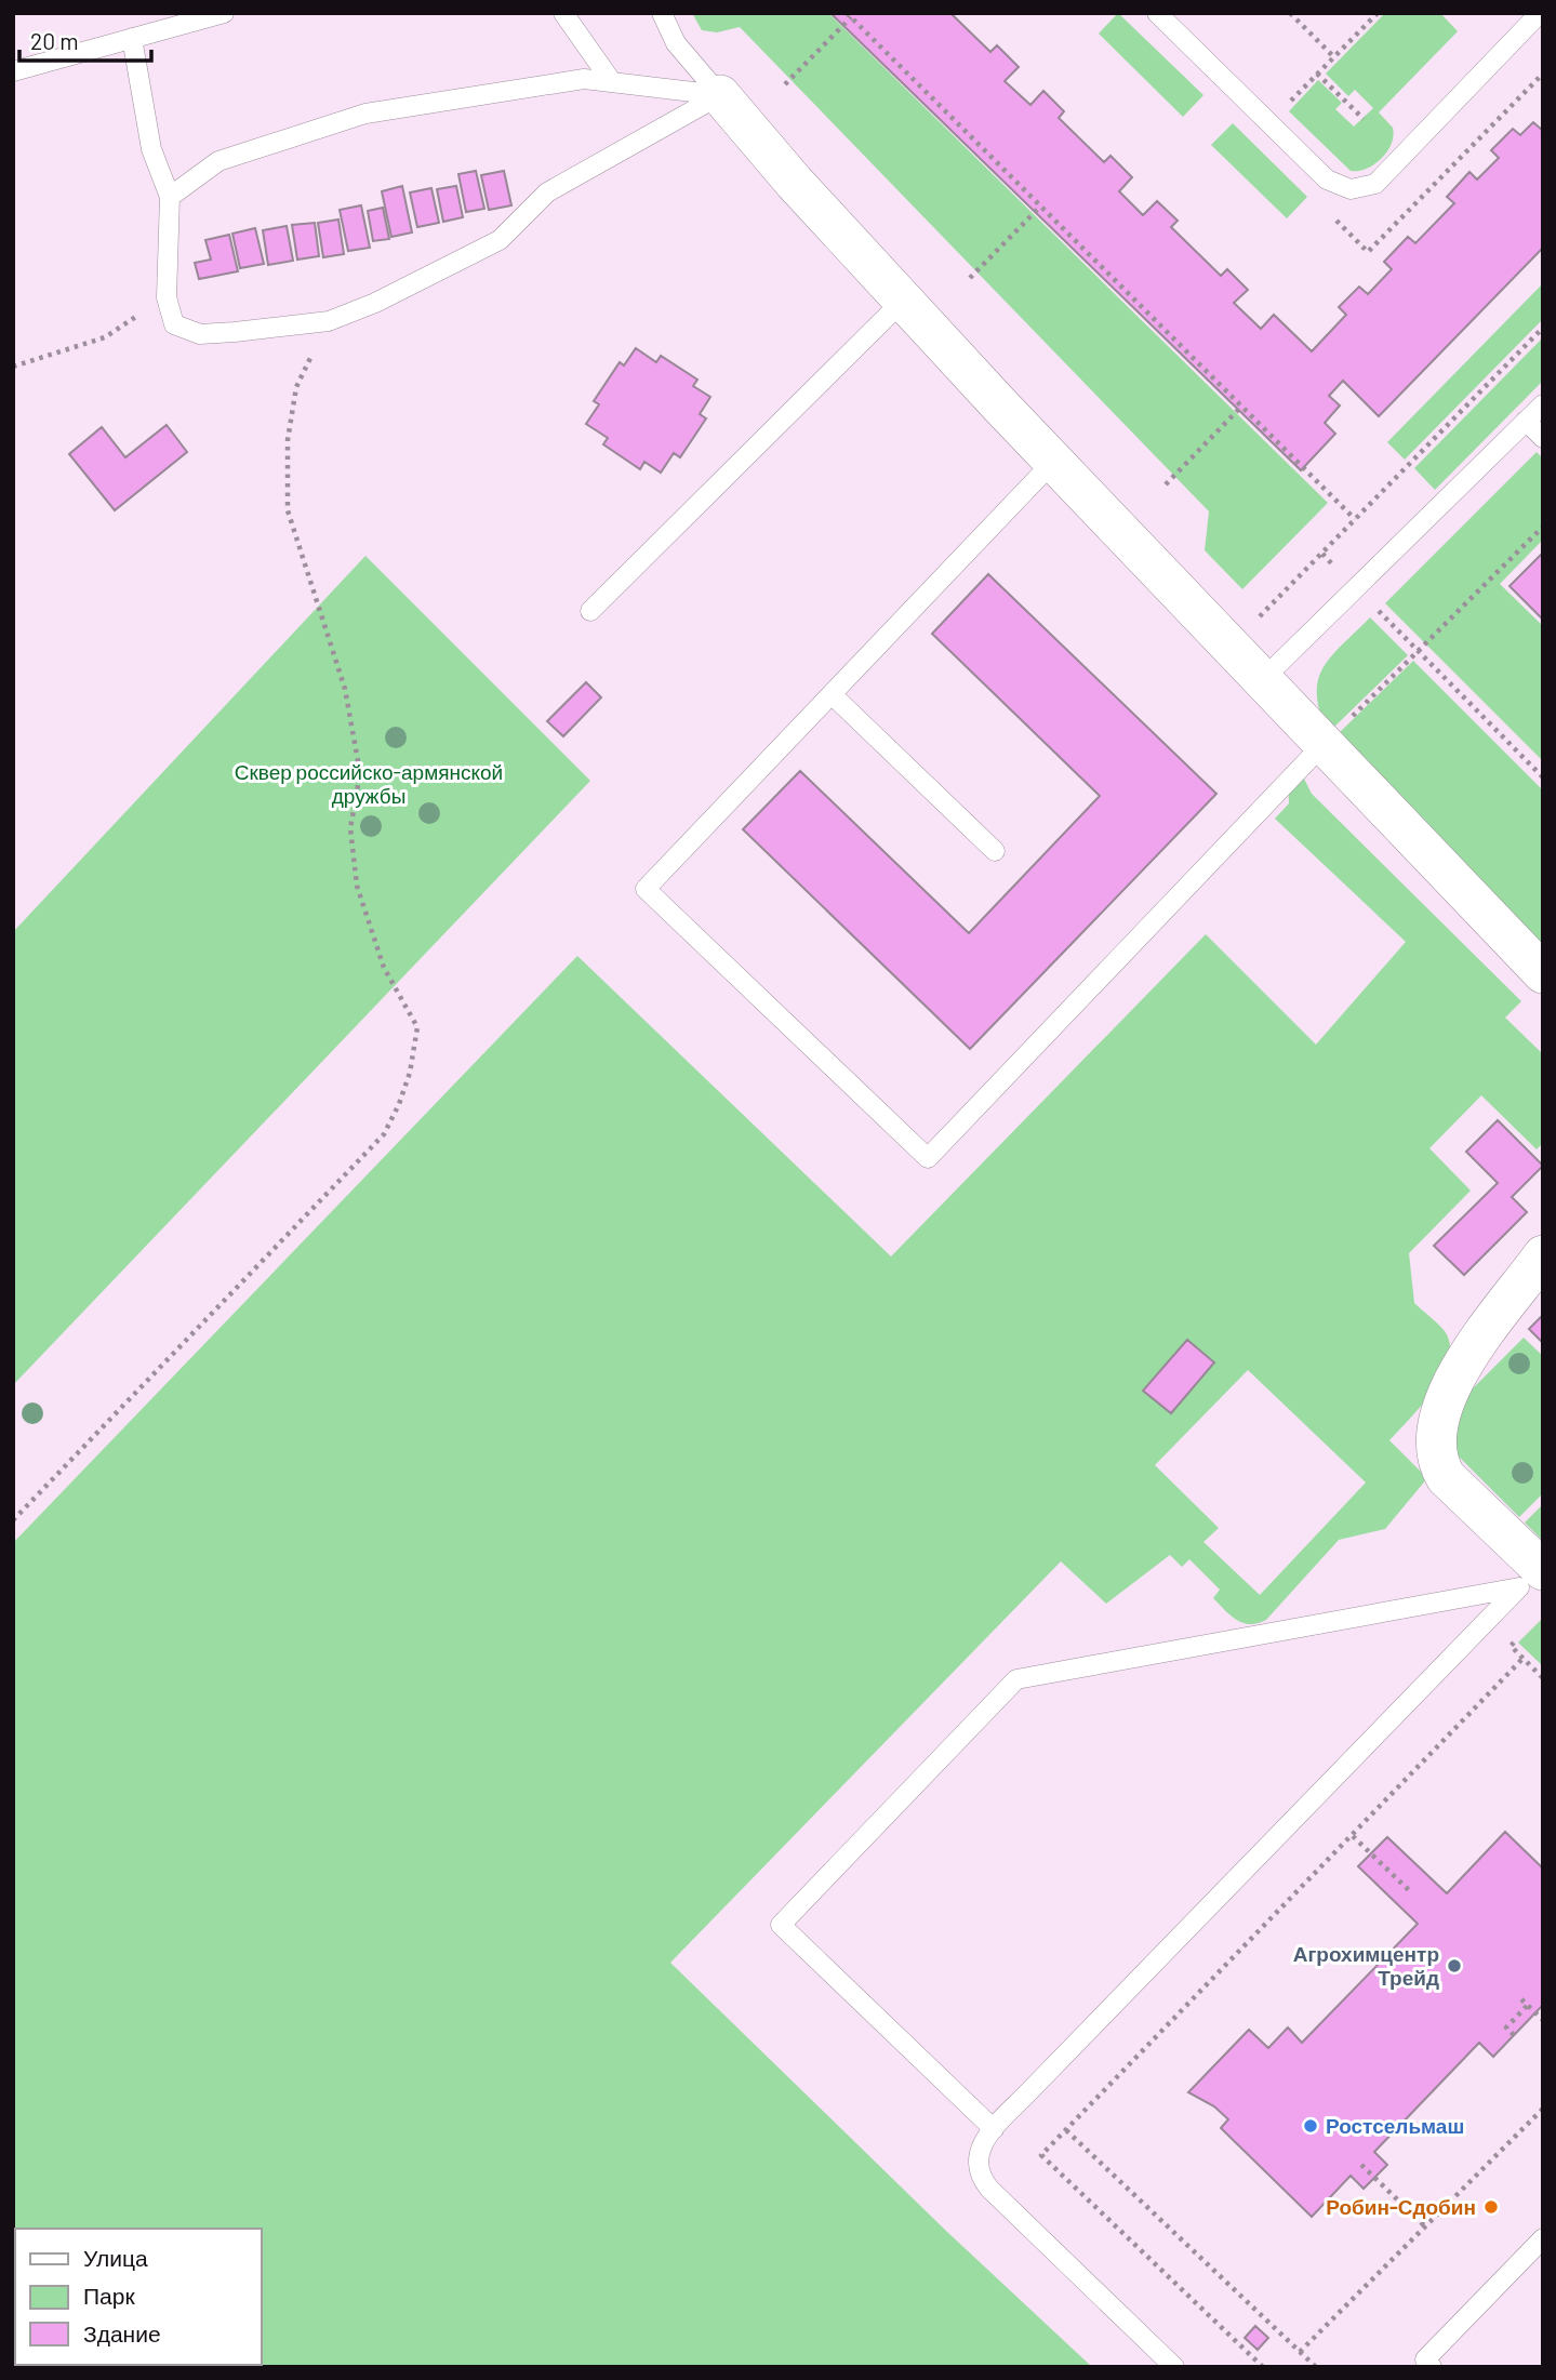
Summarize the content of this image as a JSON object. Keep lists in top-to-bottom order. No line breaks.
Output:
{"parks":["Сквер российско-армянской дружбы"],"places":["Агрохимцентр Трейд","Ростсельмаш","Робин-Сдобин"],"legend":["Улица","Парк","Здание"],"scale_bar":"20 m"}
